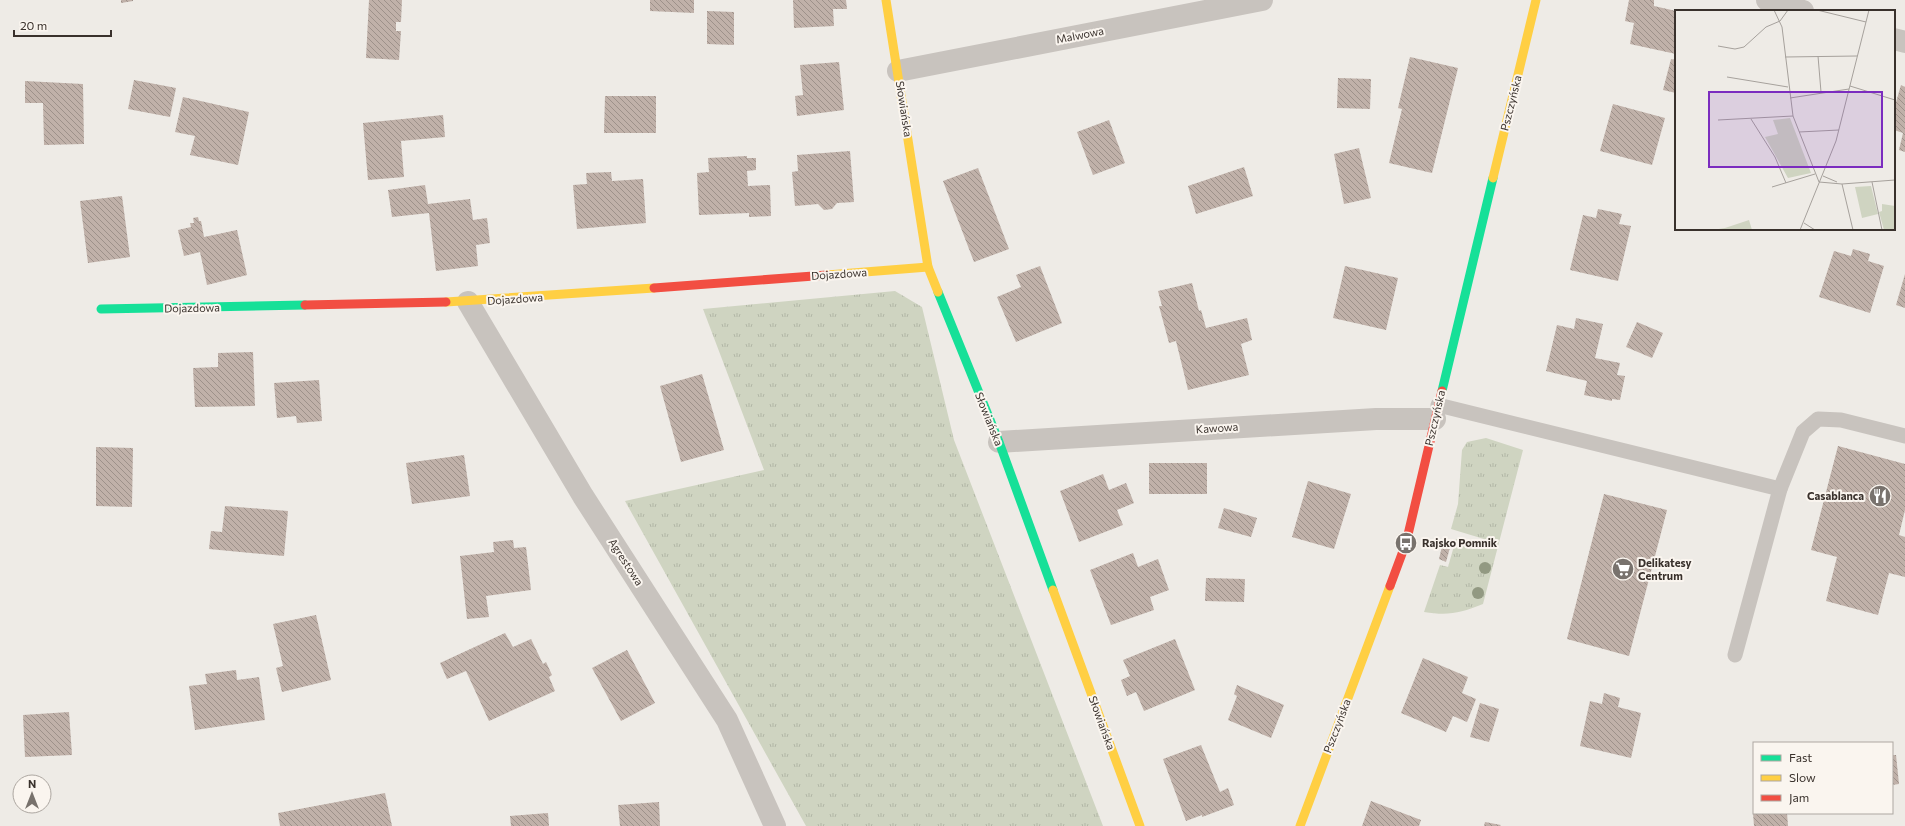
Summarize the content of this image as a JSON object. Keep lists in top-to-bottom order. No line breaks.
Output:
{"streets":{"street":["Malwowa","Pszczyńska","Słowiańska","Dojazdowa","Kawowa","Agrestowa"]},"crossings":[["Malwowa","Słowiańska"],["Pszczyńska","Kawowa"],["Słowiańska","Dojazdowa"],["Słowiańska","Kawowa"],["Dojazdowa","Agrestowa"]],"places":{"restaurant":["Casablanca"],"bus stop":["Rajsko Pomnik"],"supermarket":["Delikatesy Centrum"]},"legend":["Fast","Slow","Jam"],"scale_bar":"20 m","north":"top"}
